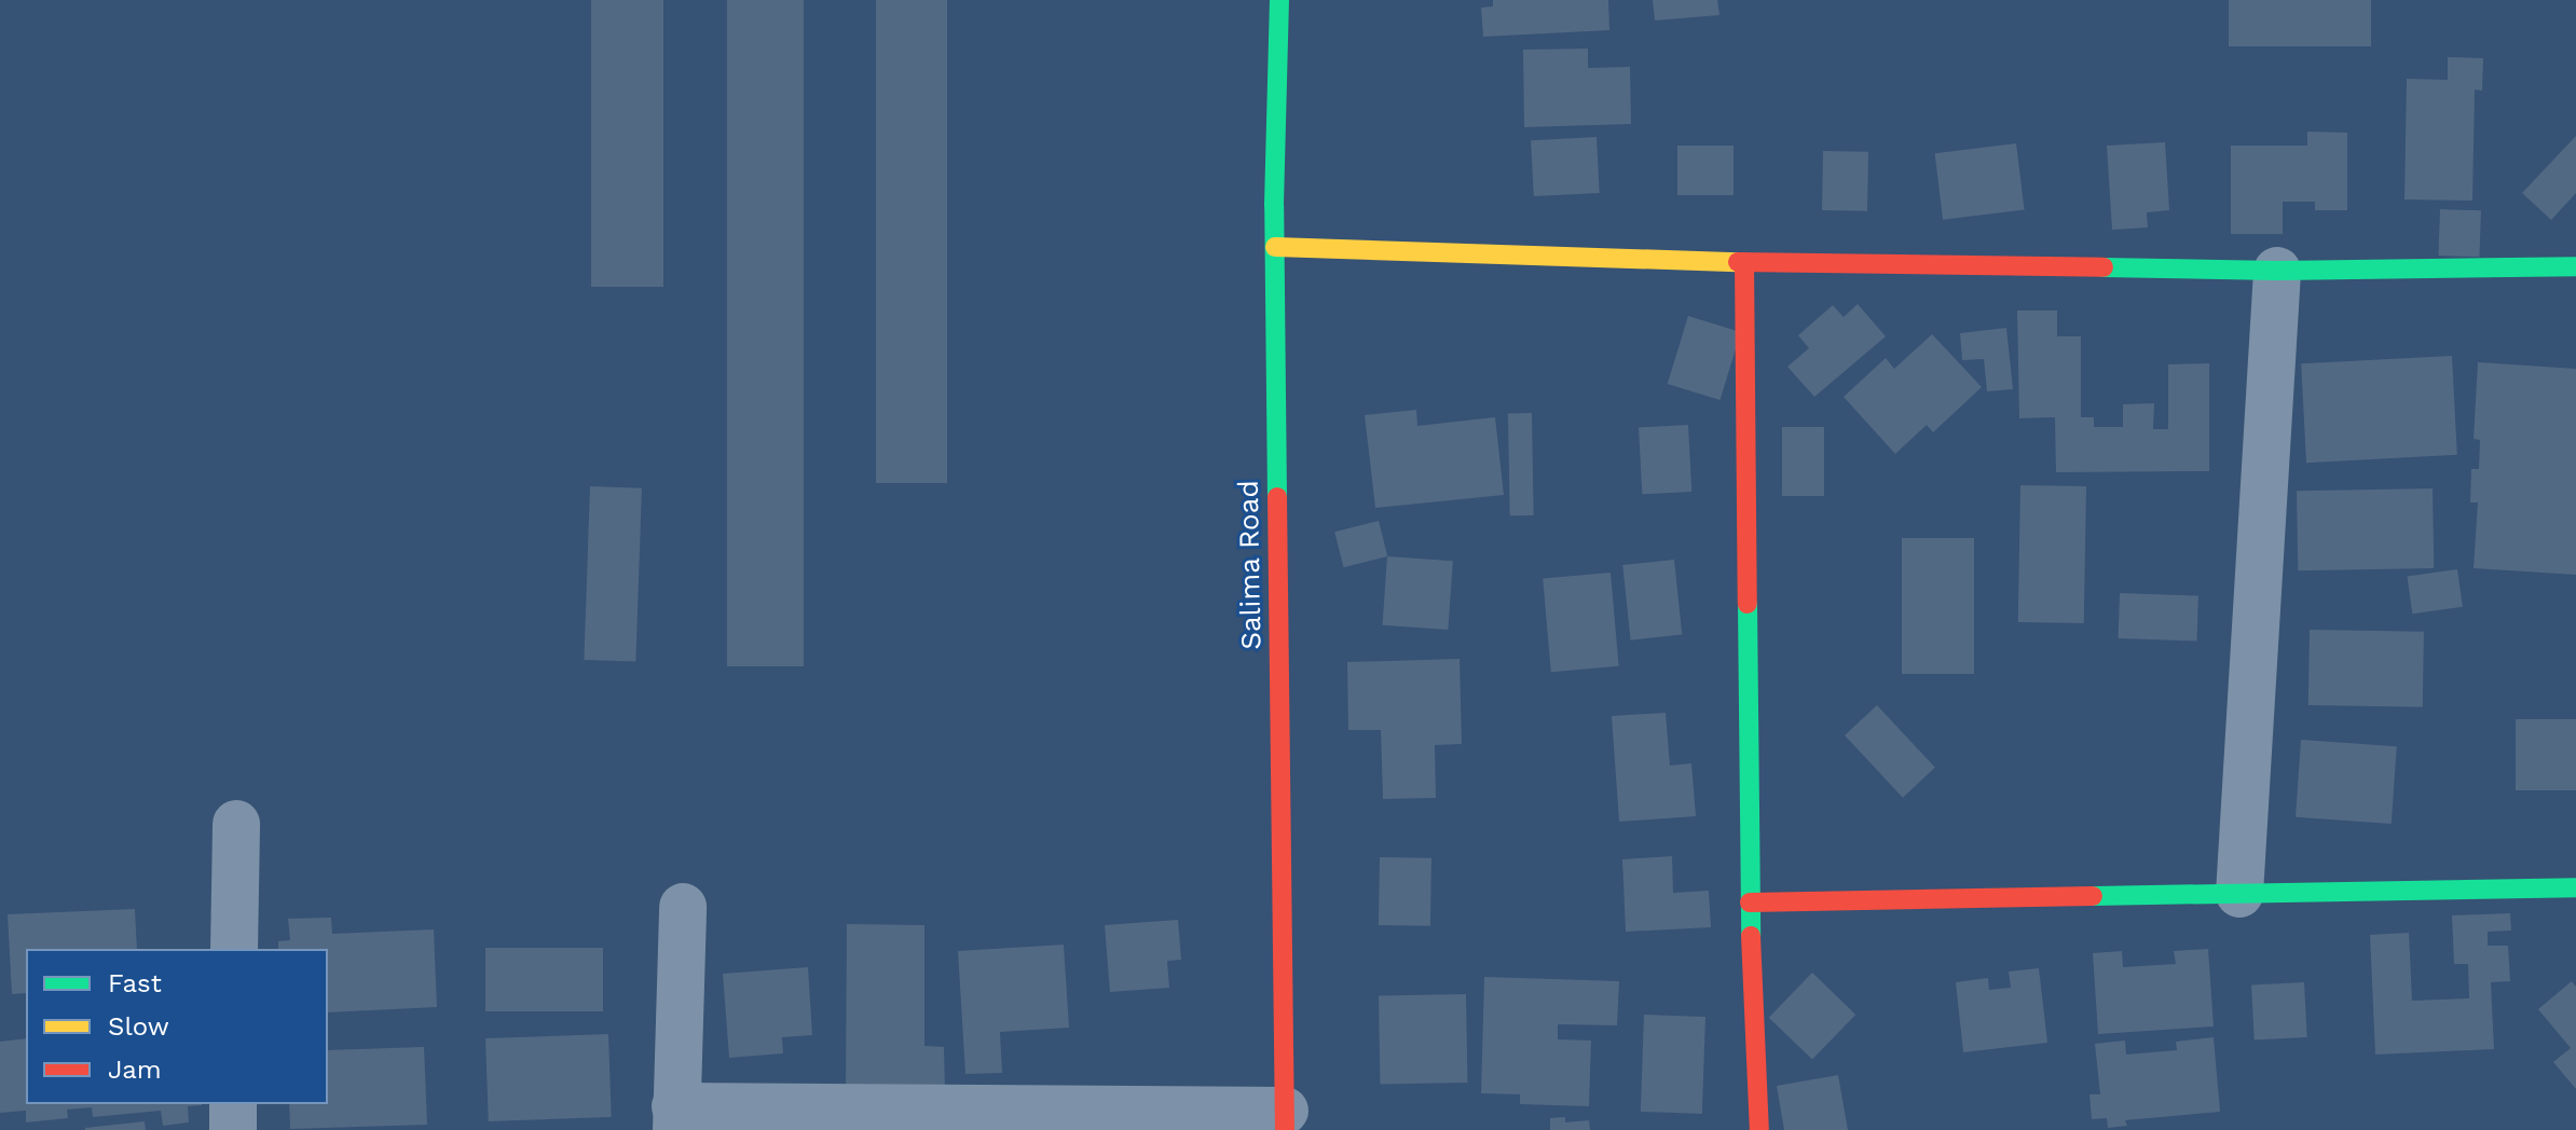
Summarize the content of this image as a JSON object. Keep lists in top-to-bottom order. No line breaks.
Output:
{"streets":{"street":["Salima Road"]},"legend":["Fast","Slow","Jam"]}
